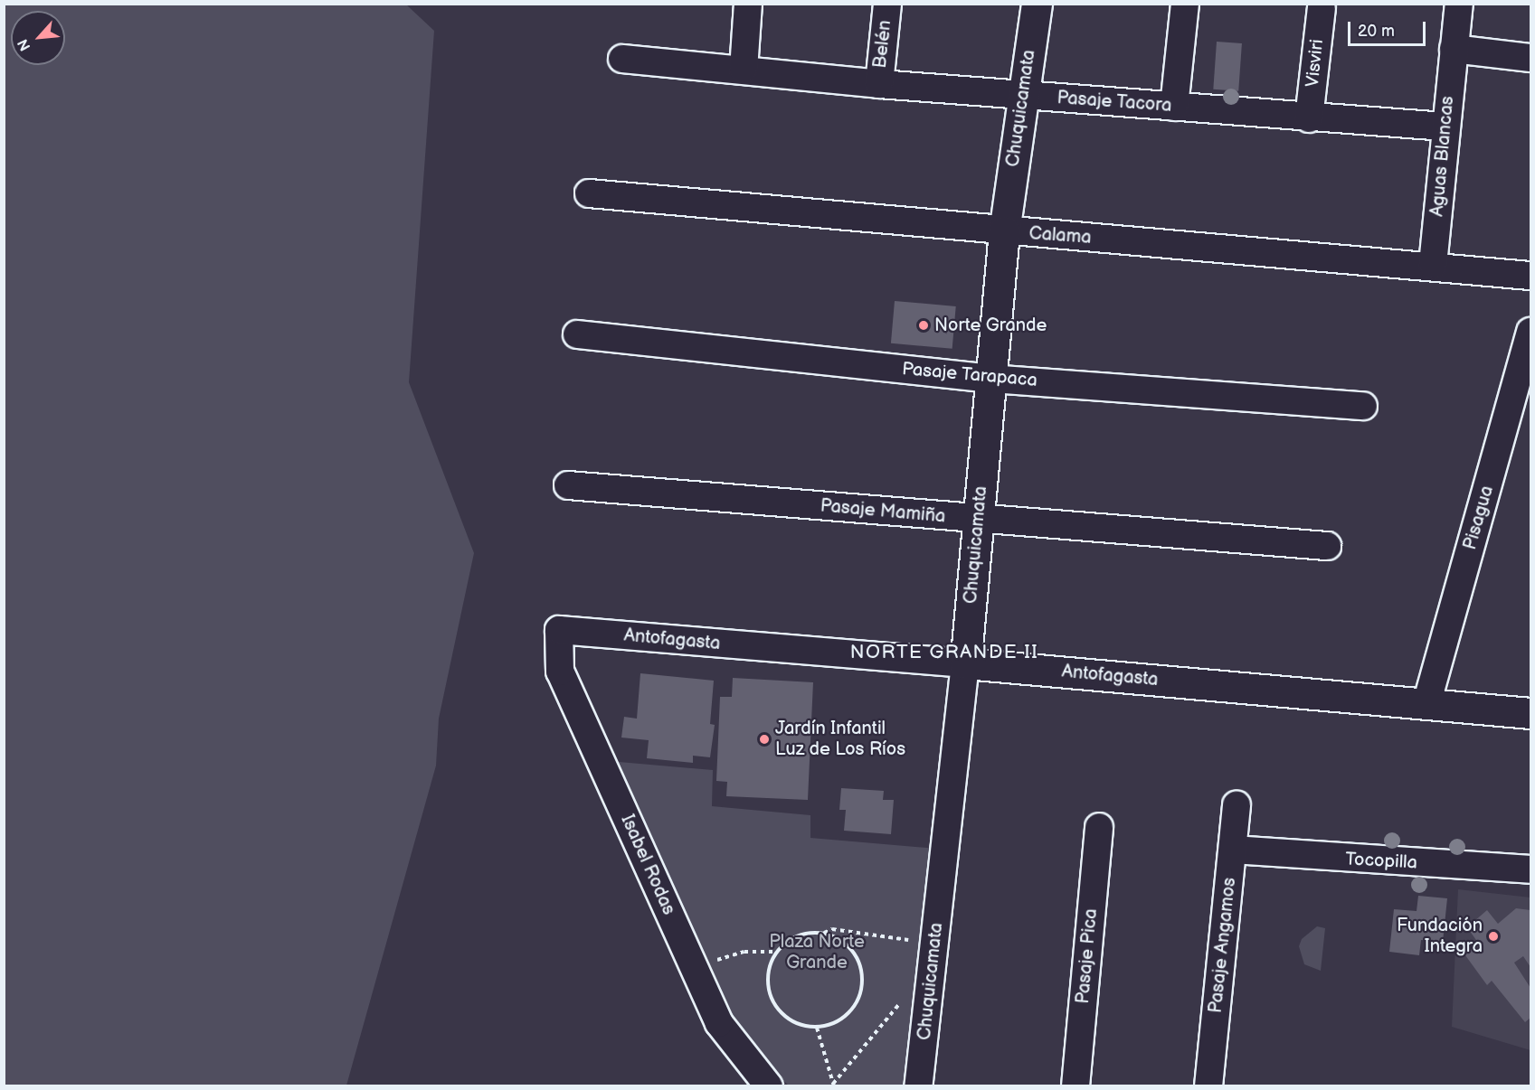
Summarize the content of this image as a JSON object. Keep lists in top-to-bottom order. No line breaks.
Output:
{"streets":{"street":["Belén","Visviri","Pasaje Tacora","Chuquicamata","Aguas Blancas","Calama","Pasaje Tarapaca","Pasaje Mamiña","Pisagua","Antofagasta","Tocopilla","Isabel Rodas","Pasaje Angamos","Pasaje Pica"]},"crossings":[["Belén","Pasaje Tacora"],["Visviri","Pasaje Tacora"],["Pasaje Tacora","Chuquicamata"],["Pasaje Tacora","Aguas Blancas"],["Chuquicamata","Calama"],["Chuquicamata","Pasaje Tarapaca"],["Chuquicamata","Pasaje Mamiña"],["Chuquicamata","Antofagasta"],["Aguas Blancas","Calama"],["Pisagua","Antofagasta"],["Antofagasta","Isabel Rodas"],["Tocopilla","Pasaje Angamos"]],"districts":["NORTE GRANDE II"],"parks":["Plaza Norte Grande"],"places":["Norte Grande","Jardín Infantil Luz de Los Ríos","Fundación Integra"],"scale_bar":"20 m","north":"bottom left"}
